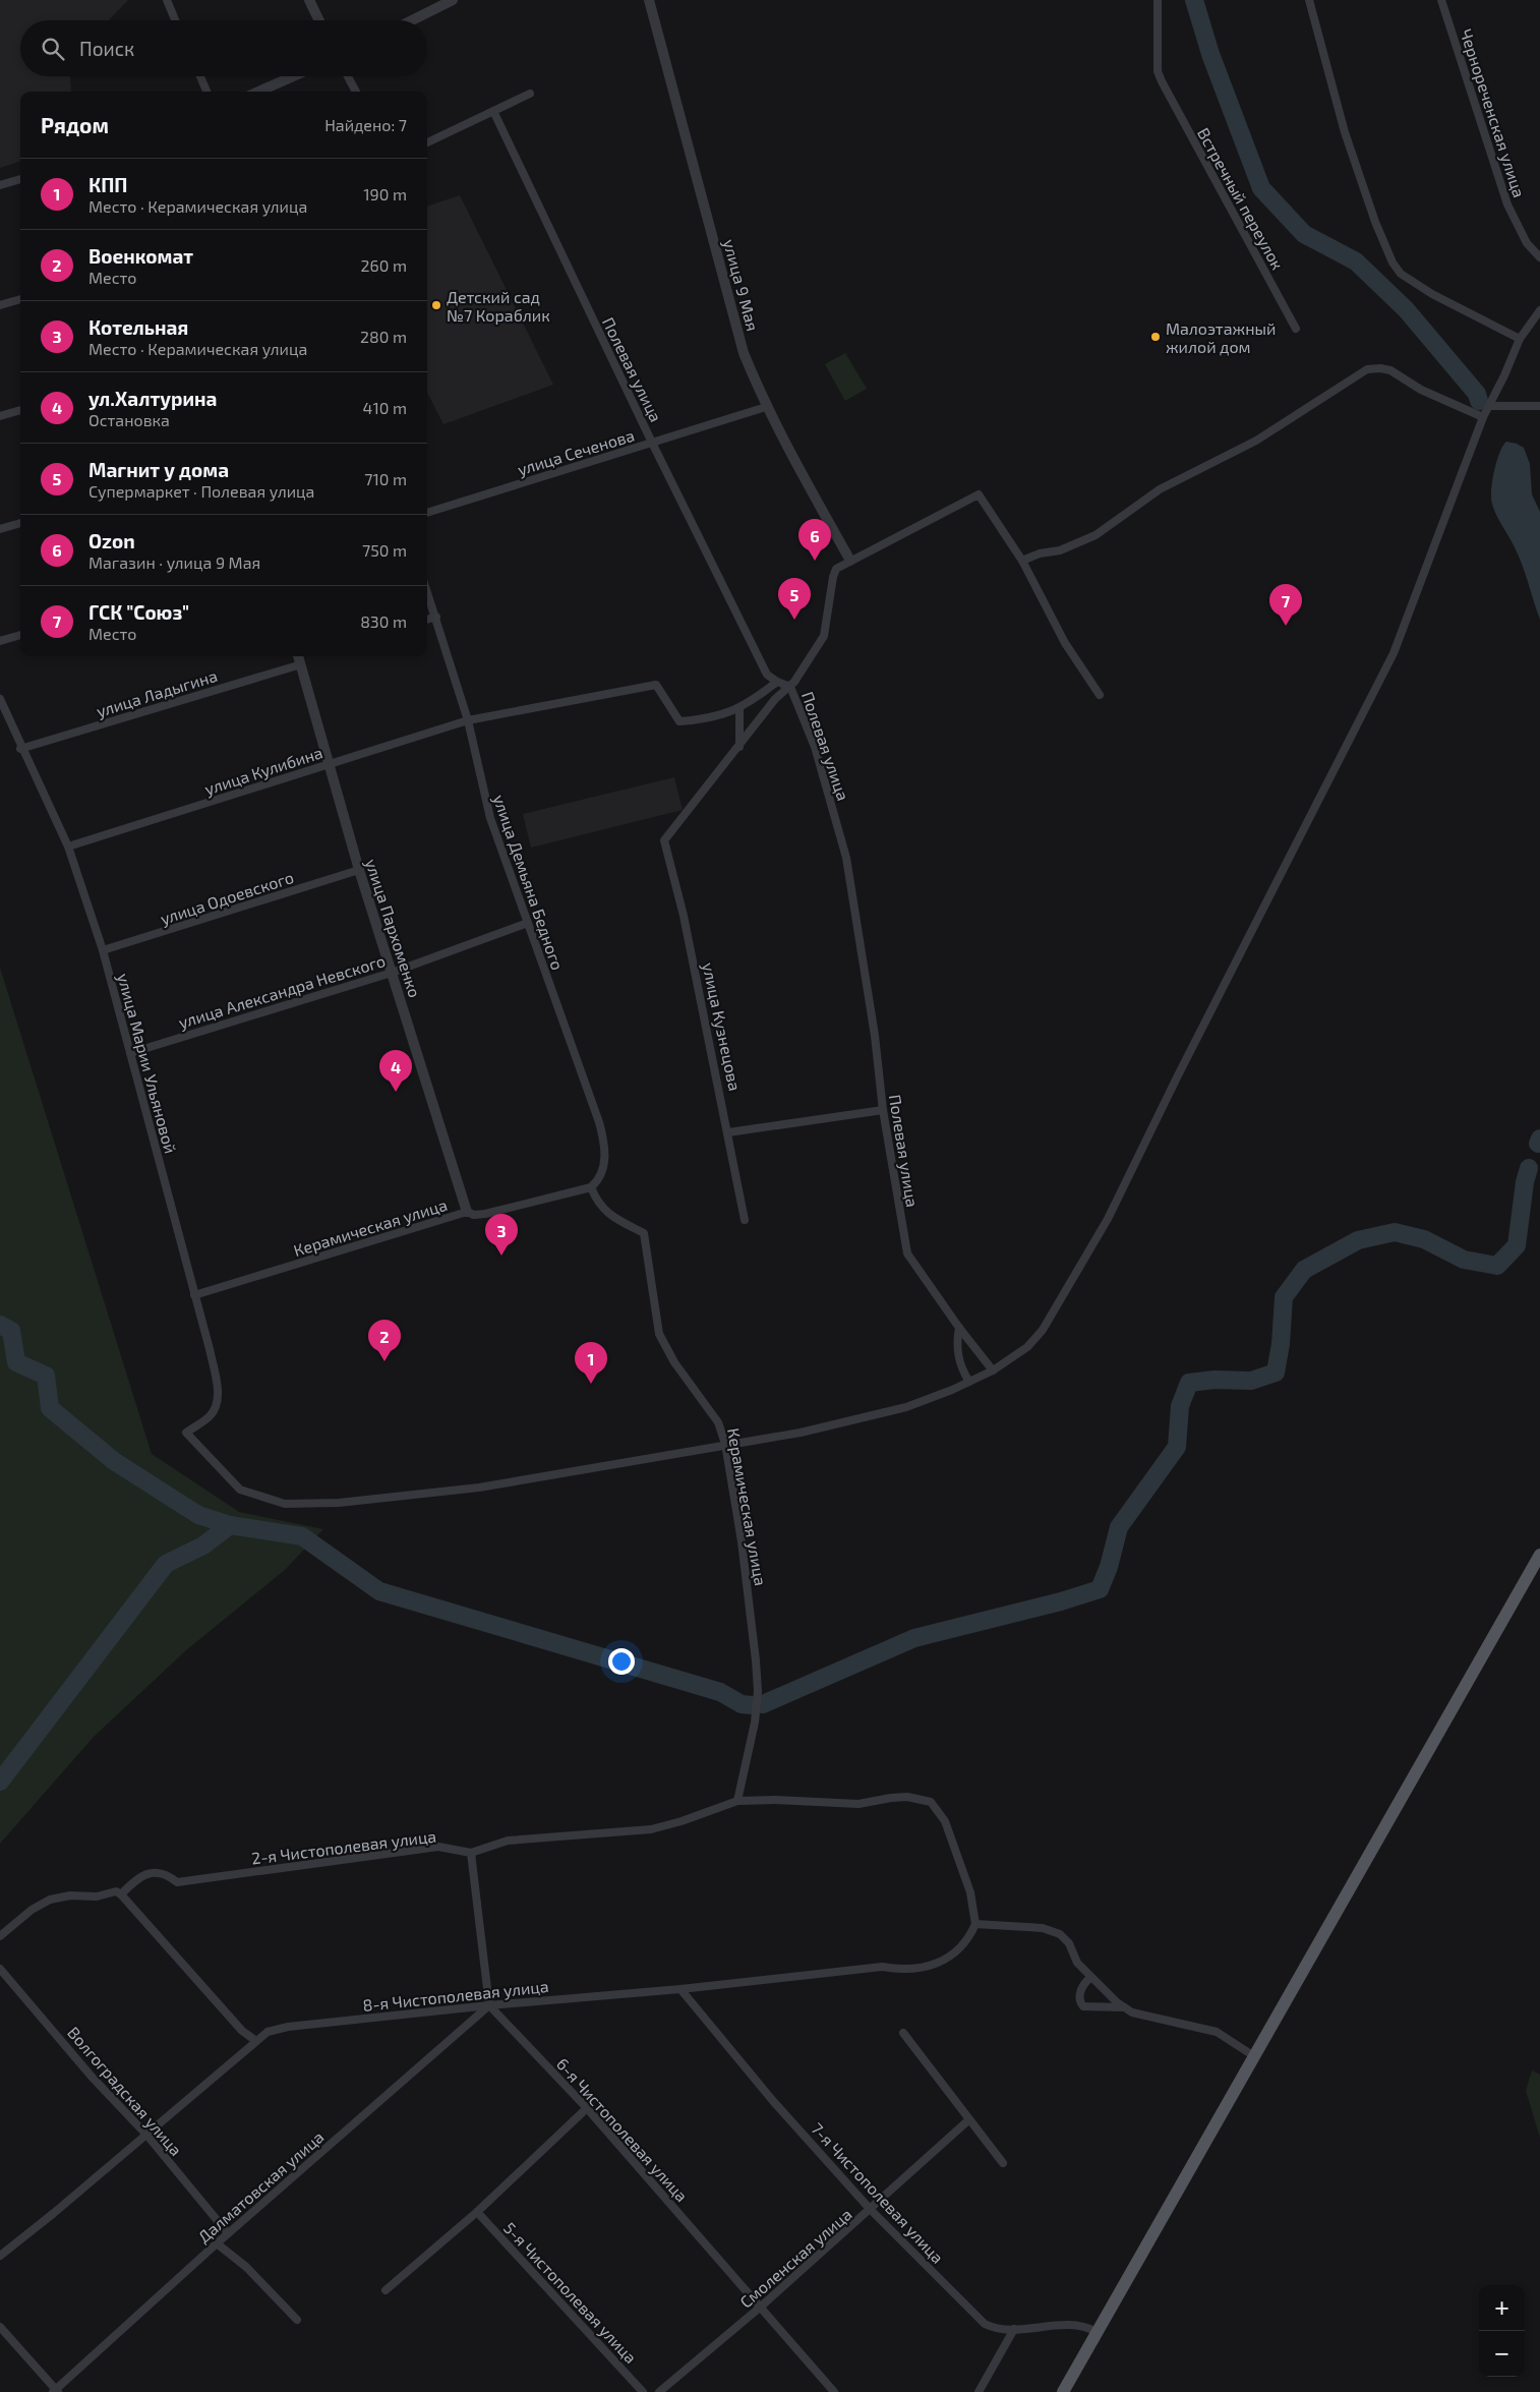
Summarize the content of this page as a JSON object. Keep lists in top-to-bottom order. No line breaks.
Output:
{"streets":{"street":["Чернореченская улица","Встречный переулок","улица 9 Мая","Полевая улица","улица Сеченова","улица Ладыгина","улица Кулибина","улица Демьяна Бедного","улица Одоевского","улица Пархоменко","улица Александра Невского","улица Кузнецова","улица Марии Ульяновой","Керамическая улица","2-я Чистополевая улица","8-я Чистополевая улица","Волгоградская улица","6-я Чистополевая улица","Далматовская улица","7-я Чистополевая улица","Смоленская улица","5-я Чистополевая улица"]},"crossings":[["улица 9 Мая","улица Сеченова"],["Полевая улица","улица Сеченова"],["улица Ладыгина","улица Пархоменко"],["улица Ладыгина","улица Марии Ульяновой"],["улица Кулибина","улица Демьяна Бедного"],["улица Кулибина","улица Пархоменко"],["улица Кулибина","улица Марии Ульяновой"],["улица Демьяна Бедного","улица Александра Невского"],["улица Демьяна Бедного","Керамическая улица"],["улица Одоевского","улица Пархоменко"],["улица Одоевского","улица Марии Ульяновой"],["улица Пархоменко","улица Александра Невского"],["улица Пархоменко","Керамическая улица"],["улица Александра Невского","улица Марии Ульяновой"],["улица Марии Ульяновой","Керамическая улица"],["Керамическая улица","2-я Чистополевая улица"],["2-я Чистополевая улица","8-я Чистополевая улица"],["8-я Чистополевая улица","Волгоградская улица"],["8-я Чистополевая улица","6-я Чистополевая улица"],["8-я Чистополевая улица","Далматовская улица"],["8-я Чистополевая улица","7-я Чистополевая улица"],["Волгоградская улица","Далматовская улица"],["6-я Чистополевая улица","Далматовская улица"],["6-я Чистополевая улица","Смоленская улица"],["7-я Чистополевая улица","Смоленская улица"]],"places":["Детский сад №7 Кораблик","Малоэтажный жилой дом"],"page":{"search":"Поиск","heading":["Рядом","Найдено: 7"],"list":[{"mark":"1","name":"КПП","note":"Место · Керамическая улица","value":"190 m"},{"mark":"2","name":"Военкомат","note":"Место","value":"260 m"},{"mark":"3","name":"Котельная","note":"Место · Керамическая улица","value":"280 m"},{"mark":"4","name":"ул.Халтурина","note":"Остановка","value":"410 m"},{"mark":"5","name":"Магнит у дома","note":"Супермаркет · Полевая улица","value":"710 m"},{"mark":"6","name":"Ozon","note":"Магазин · улица 9 Мая","value":"750 m"},{"mark":"7","name":"ГСК \"Союз\"","note":"Место","value":"830 m"}],"pins":["6","5","7","4","3","2","1"],"map_buttons":["+","−"]}}
